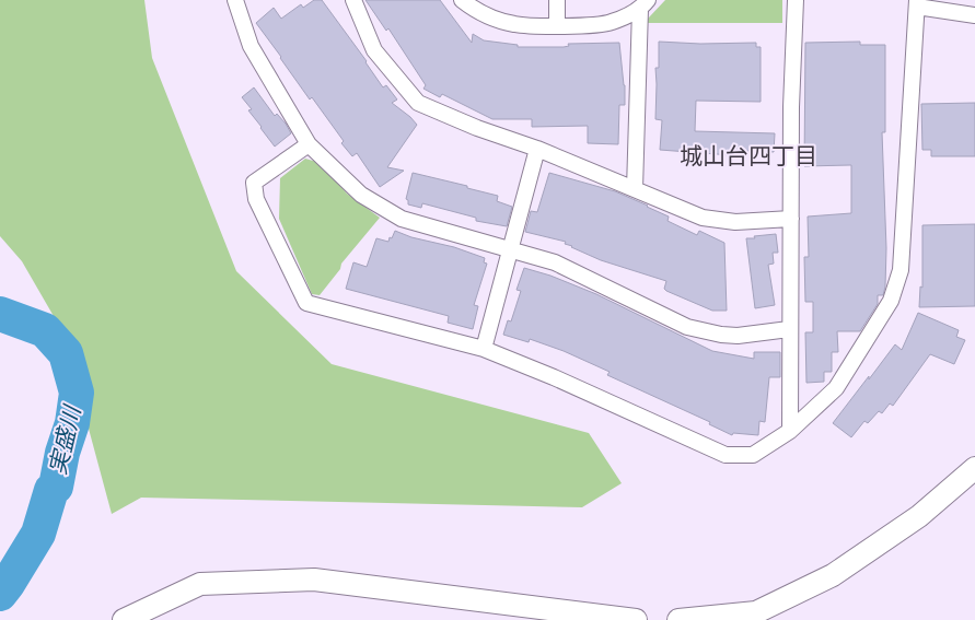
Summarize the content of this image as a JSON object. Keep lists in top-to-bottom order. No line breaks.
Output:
{"districts":["城山台四丁目"],"water":["実盛川"]}
